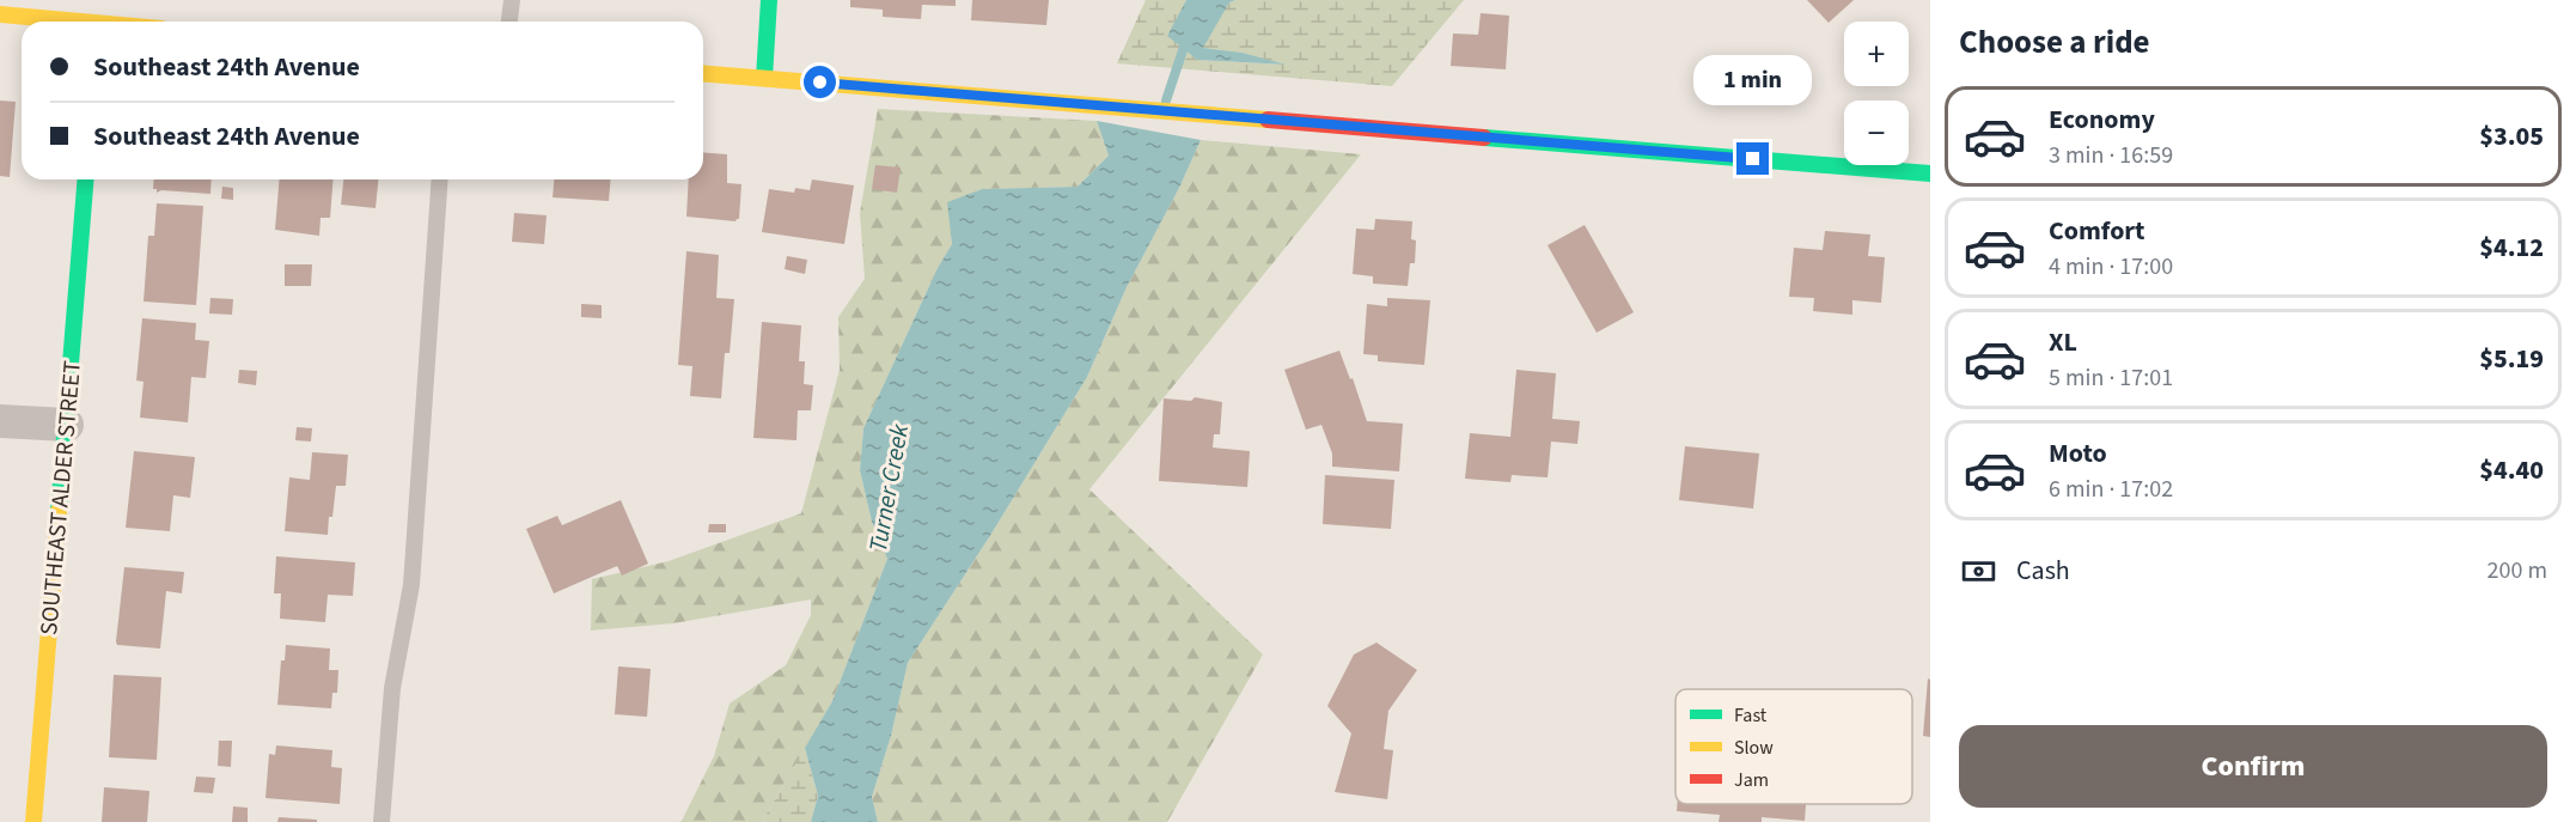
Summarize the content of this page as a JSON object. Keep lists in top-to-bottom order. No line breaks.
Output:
{"streets":{"street":["SOUTHEAST ALDER STREET"]},"water":["Turner Creek"],"legend":["Fast","Slow","Jam"],"page":{"heading":"Choose a ride","map_buttons":["+","−"],"banner":["Southeast 24th Avenue","Southeast 24th Avenue"],"bubble":"1 min","list":[{"name":"Economy","note":"3 min · 16:59","value":"$3.05"},{"name":"Comfort","note":"4 min · 17:00","value":"$4.12"},{"name":"XL","note":"5 min · 17:01","value":"$5.19"},{"name":"Moto","note":"6 min · 17:02","value":"$4.40"}],"pay":["Cash","200 m"],"buttons":"Confirm"}}
